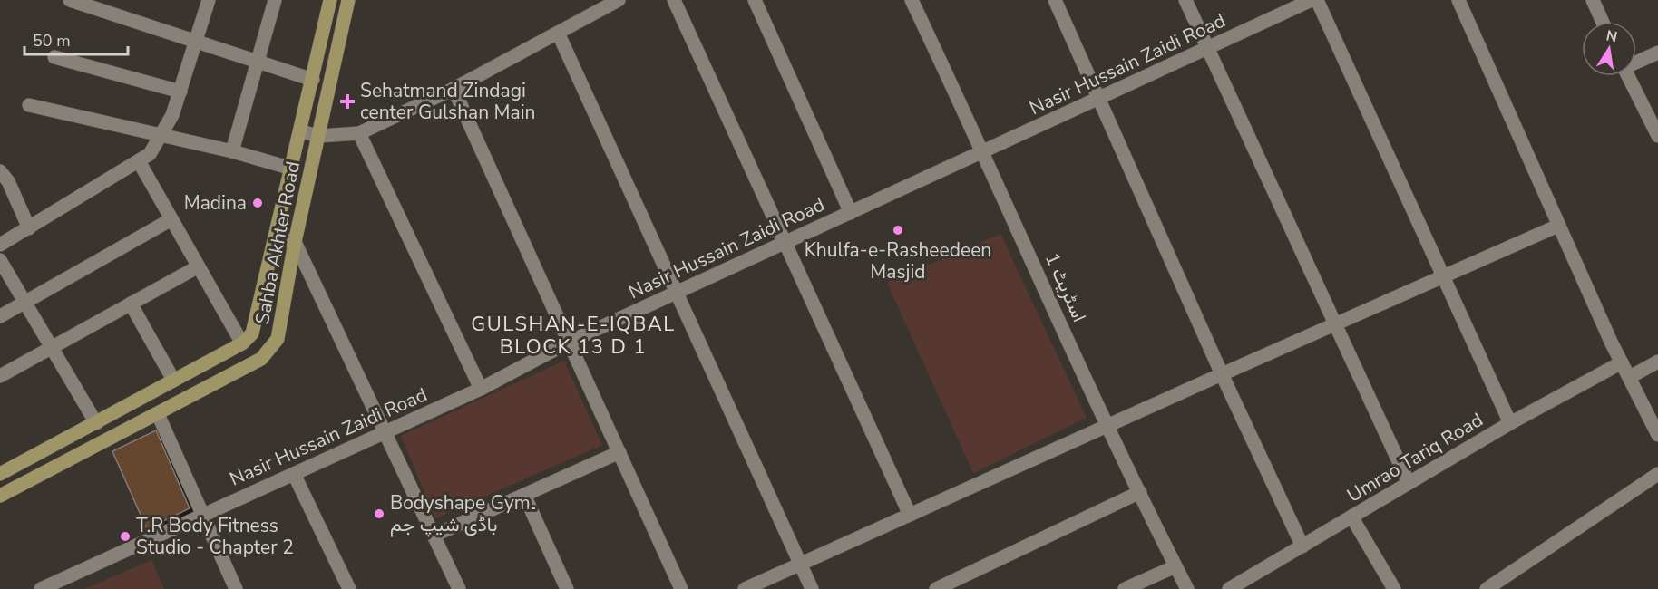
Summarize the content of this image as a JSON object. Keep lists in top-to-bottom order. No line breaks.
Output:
{"streets":{"main road":["Sahba Akhter Road"],"street":["Nasir Hussain Zaidi Road","اسٹریٹ 1","Umrao Tariq Road"]},"crossings":[["Nasir Hussain Zaidi Road","اسٹریٹ 1"]],"districts":["GULSHAN-E-IQBAL BLOCK 13 D 1"],"places":{"health":["Sehatmand Zindagi center Gulshan Main"],"other":["Madina","Khulfa-e-Rasheedeen Masjid","Bodyshape Gym۔ باڈی شیپ جم","T.R Body Fitness Studio - Chapter 2"]},"scale_bar":"50 m","north":"top"}
